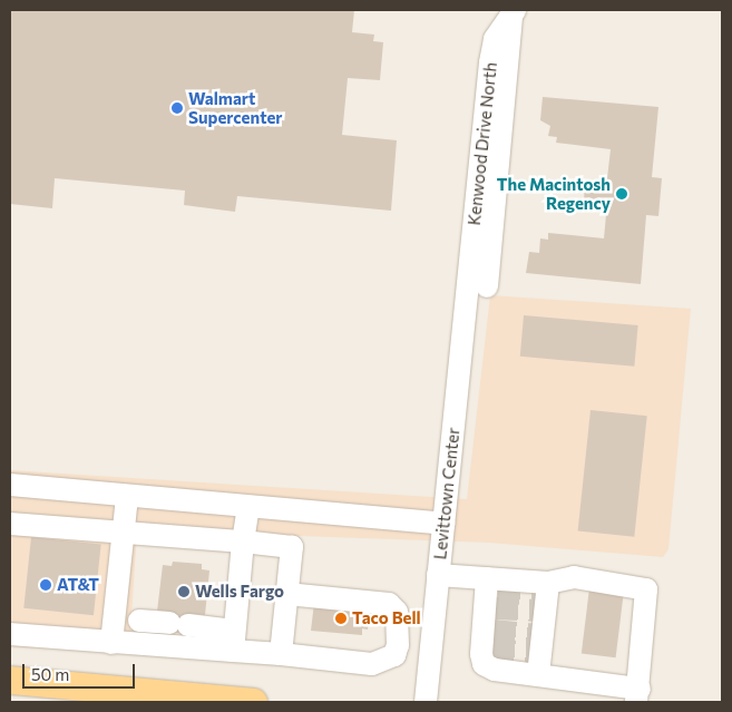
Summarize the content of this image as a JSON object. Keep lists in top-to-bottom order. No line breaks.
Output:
{"streets":{"street":["Kenwood Drive North","Levittown Center"]},"crossings":[["Kenwood Drive North","Levittown Center"]],"places":["Walmart Supercenter","The Macintosh Regency","AT&T","Wells Fargo","Taco Bell"],"scale_bar":"50 m"}
